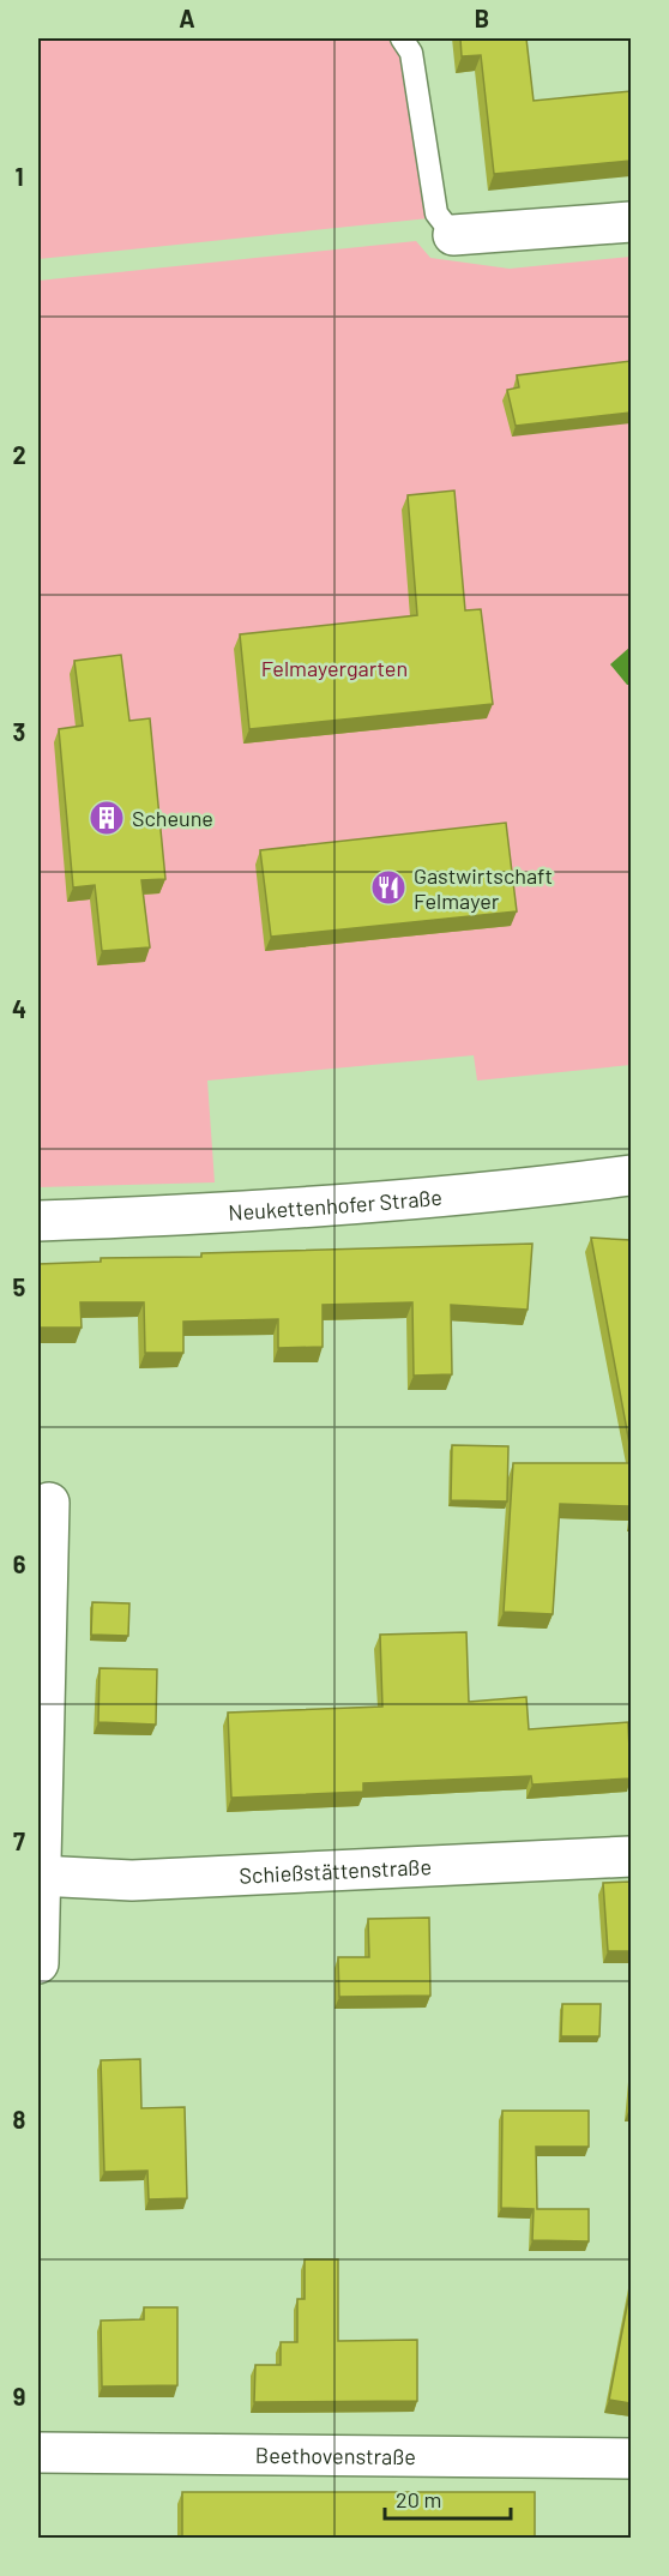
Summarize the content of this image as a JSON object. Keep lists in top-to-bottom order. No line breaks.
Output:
{"streets":{"street":["Neukettenhofer Straße","Schießstättenstraße","Beethovenstraße"]},"parks":["Felmayergarten"],"places":{"building":["Scheune"],"restaurant":["Gastwirtschaft Felmayer"]},"scale_bar":"20 m","grid":{"columns":["A","B"],"rows":["1","2","3","4","5","6","7","8","9"]}}
